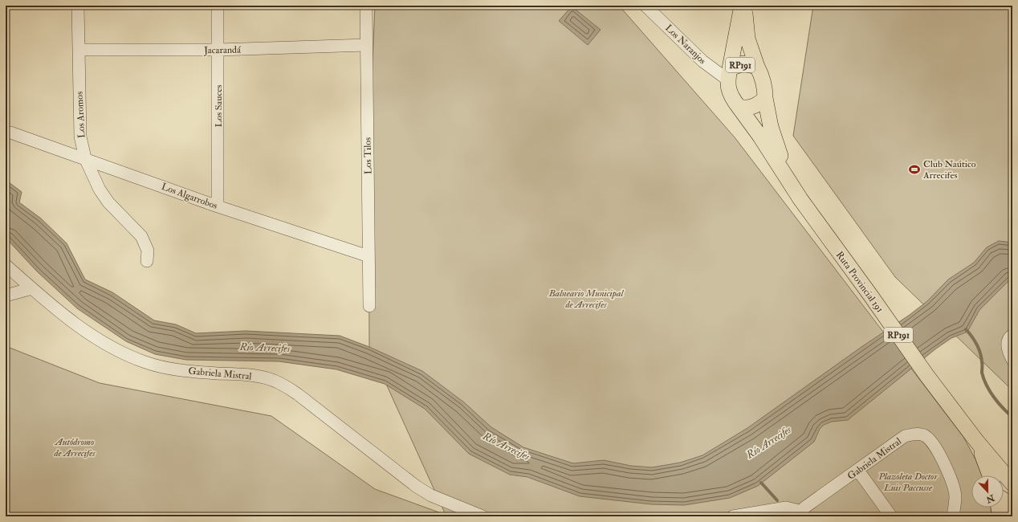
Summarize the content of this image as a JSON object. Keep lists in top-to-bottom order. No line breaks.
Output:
{"streets":{"main road":["RP191","Ruta Provincial 191"],"street":["Los Naranjos","Jacarandá","Los Sauces","Los Aromos","Los Tilos","Los Algarrobos","Gabriela Mistral"]},"crossings":[["Los Naranjos","RP191"],["Los Naranjos","Ruta Provincial 191"],["Jacarandá","Los Sauces"],["Jacarandá","Los Aromos"],["Jacarandá","Los Tilos"],["RP191","Ruta Provincial 191"],["Los Sauces","Los Algarrobos"],["Los Aromos","Los Algarrobos"],["Los Tilos","Los Algarrobos"]],"water":["Río Arrecifes"],"parks":["Balneario Municipal de Arrecifes","Autódromo de Arrecifes","Plazoleta Doctor Luis Paccusse"],"places":{"sports":["Club Naútico Arrecifes"]},"north":"bottom"}
